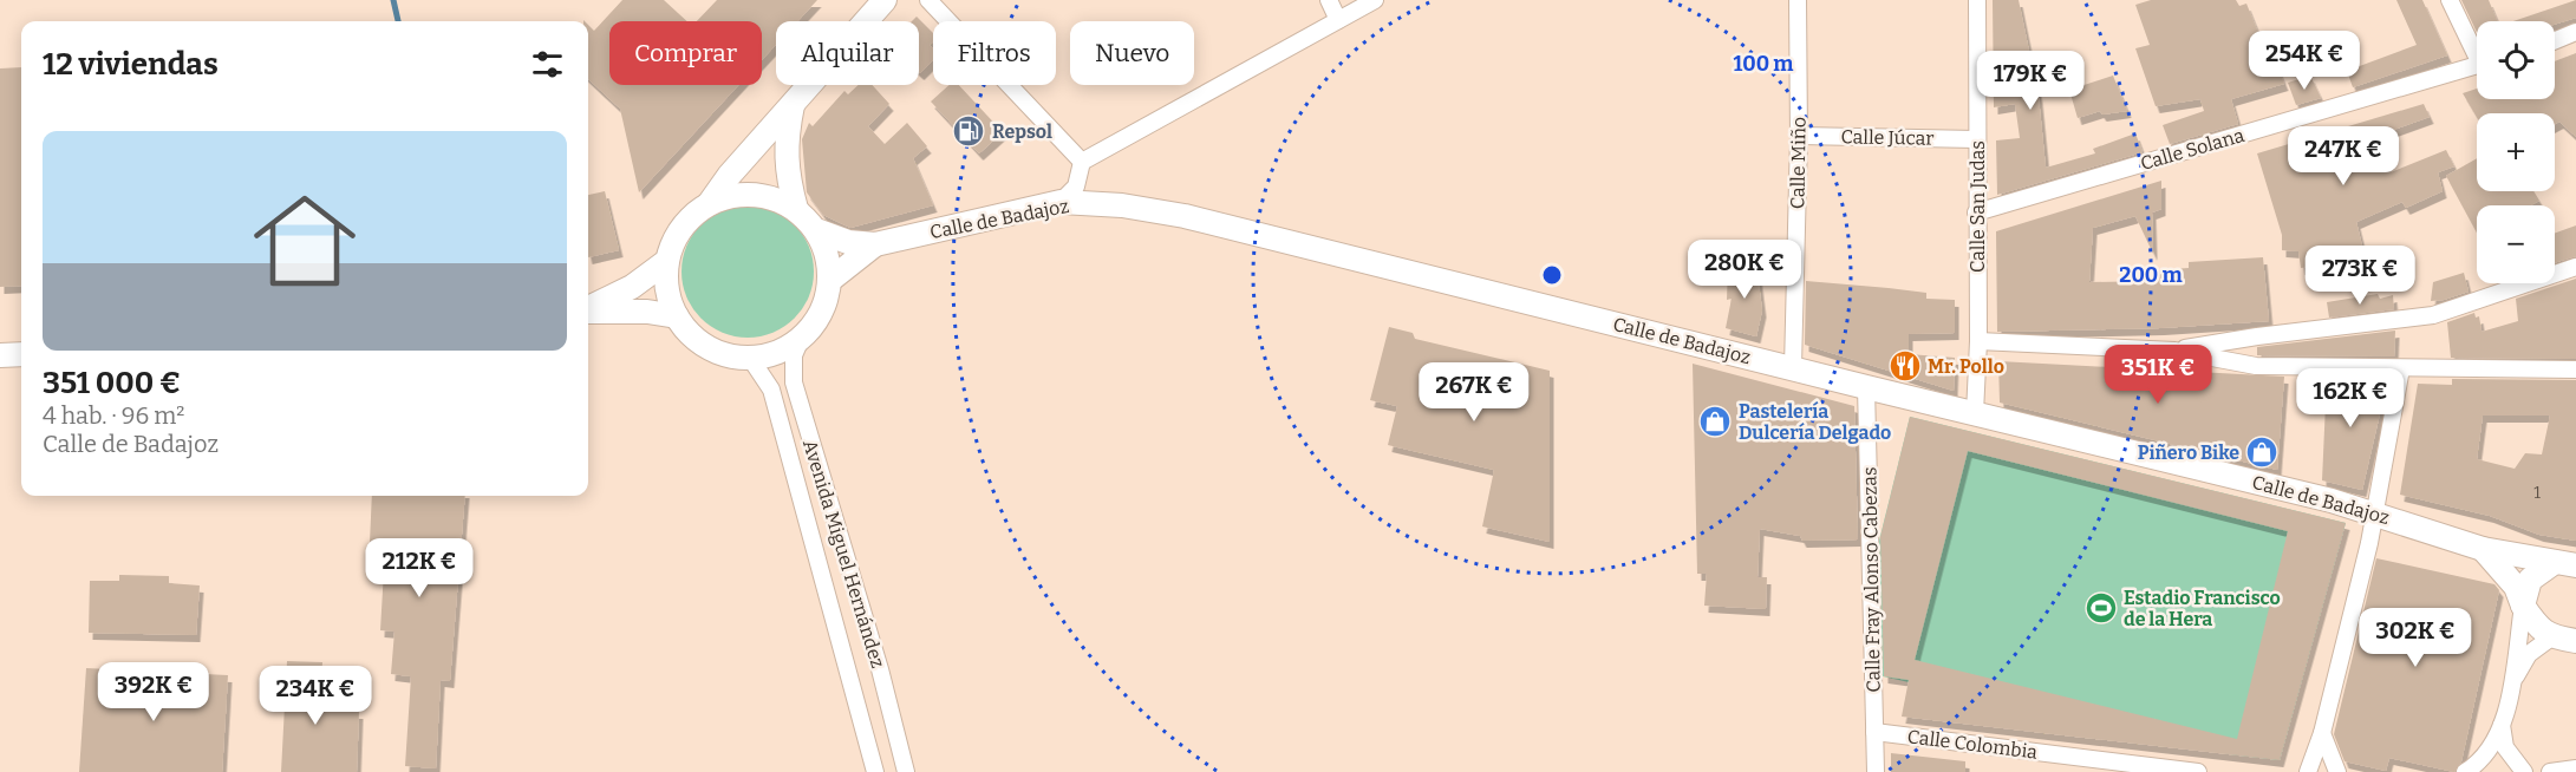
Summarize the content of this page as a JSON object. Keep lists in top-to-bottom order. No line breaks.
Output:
{"streets":{"street":["Calle Júcar","Calle Solana","Calle Miño","Calle San Judas","Calle de Badajoz","Avenida Miguel Hernández","Calle Fray Alonso Cabezas","Calle Colombia"]},"crossings":[["Calle Júcar","Calle Miño"],["Calle Júcar","Calle San Judas"],["Calle Solana","Calle San Judas"],["Calle Miño","Calle de Badajoz"],["Calle San Judas","Calle de Badajoz"],["Calle de Badajoz","Avenida Miguel Hernández"],["Calle de Badajoz","Calle Fray Alonso Cabezas"],["Calle Fray Alonso Cabezas","Calle Colombia"]],"places":{"fuel station":["Repsol"],"restaurant":["Mr. Pollo"],"shop":["Pastelería Dulcería Delgado","Piñero Bike"],"sports":["Estadio Francisco de la Hera"]},"house_numbers":["1"],"page":{"map_buttons":["+","−"],"chip":["Comprar","Alquilar","Filtros","Nuevo"],"heading":"12 viviendas","price":["254K €","179K €","247K €","280K €","273K €","351K €","267K €","162K €","212K €","302K €","392K €","234K €"],"list":[{"name":"351 000 €","note":"4 hab. · 96 m² · Calle de Badajoz"}]},"rings":["100 m","200 m"]}
